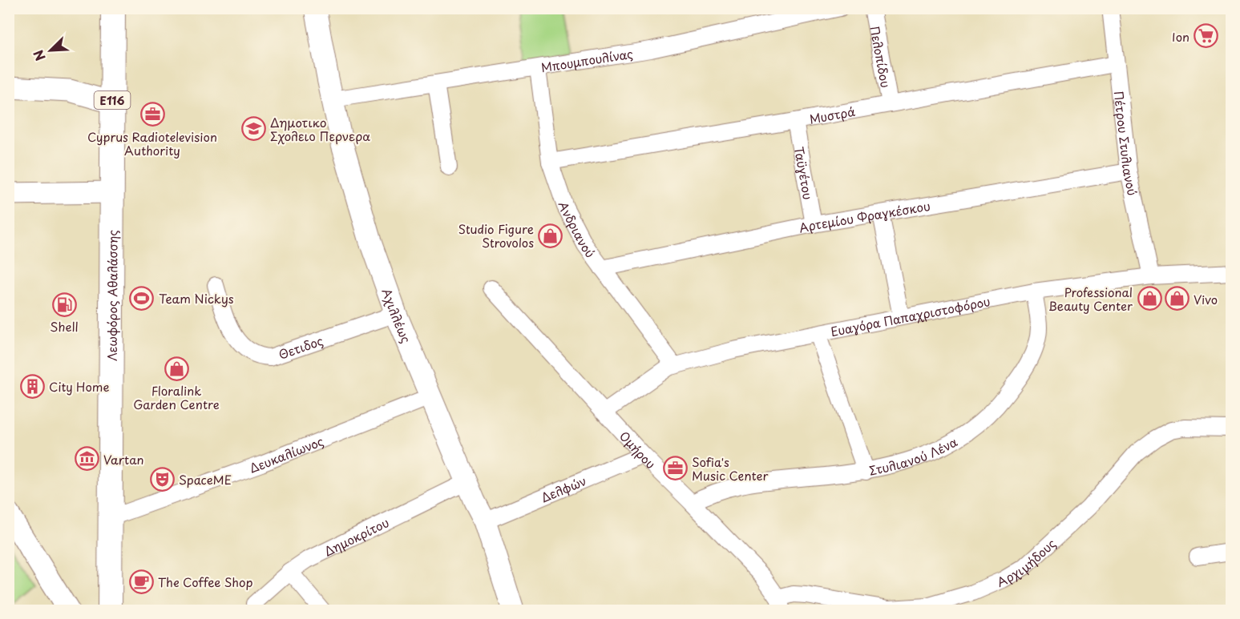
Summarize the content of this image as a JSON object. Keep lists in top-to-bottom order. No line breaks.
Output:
{"streets":{"main road":["E116","Λεωφόρος Αθαλάσσης"],"street":["Πελοπίδου","Μπουμπουλίνας","Μυστρά","Πέτρου Στυλιανού","Ταϋγέτου","Αρτεμίου Φραγκέσκου","Ανδριανού","Αχιλλέως","Ευαγόρα Παπαχριστοφόρου","Θετιδος","Ομήρου","Δευκαλίωνος","Στυλιανού Λένα","Δελφών","Δημοκρίτου","Αρχιμήδους"]},"crossings":[["Πελοπίδου","Μυστρά"],["Μπουμπουλίνας","Ανδριανού"],["Μπουμπουλίνας","Αχιλλέως"],["Μυστρά","Πέτρου Στυλιανού"],["Μυστρά","Ταϋγέτου"],["Μυστρά","Ανδριανού"],["Πέτρου Στυλιανού","Αρτεμίου Φραγκέσκου"],["Πέτρου Στυλιανού","Ευαγόρα Παπαχριστοφόρου"],["Ταϋγέτου","Αρτεμίου Φραγκέσκου"],["Αρτεμίου Φραγκέσκου","Ανδριανού"],["Ανδριανού","Ευαγόρα Παπαχριστοφόρου"],["Λεωφόρος Αθαλάσσης","Δευκαλίωνος"],["Αχιλλέως","Θετιδος"],["Αχιλλέως","Δευκαλίωνος"],["Αχιλλέως","Δελφών"],["Αχιλλέως","Δημοκρίτου"],["Ευαγόρα Παπαχριστοφόρου","Ομήρου"],["Ευαγόρα Παπαχριστοφόρου","Στυλιανού Λένα"],["Ομήρου","Στυλιανού Λένα"],["Ομήρου","Δελφών"],["Ομήρου","Αρχιμήδους"]],"places":{"supermarket":["Ion"],"office":["Cyprus Radiotelevision Authority","Sofia's Music Center"],"school or university":["Δημοτικο Σχολειο Περνερα"],"shop":["Studio Figure Strovolos","Professional Beauty Center","Vivo","Floralink Garden Centre"],"sports":["Team Nickys"],"fuel station":["Shell"],"building":["City Home"],"museum":["Vartan"],"theatre":["SpaceME"],"cafe":["The Coffee Shop"]},"north":"bottom left"}
